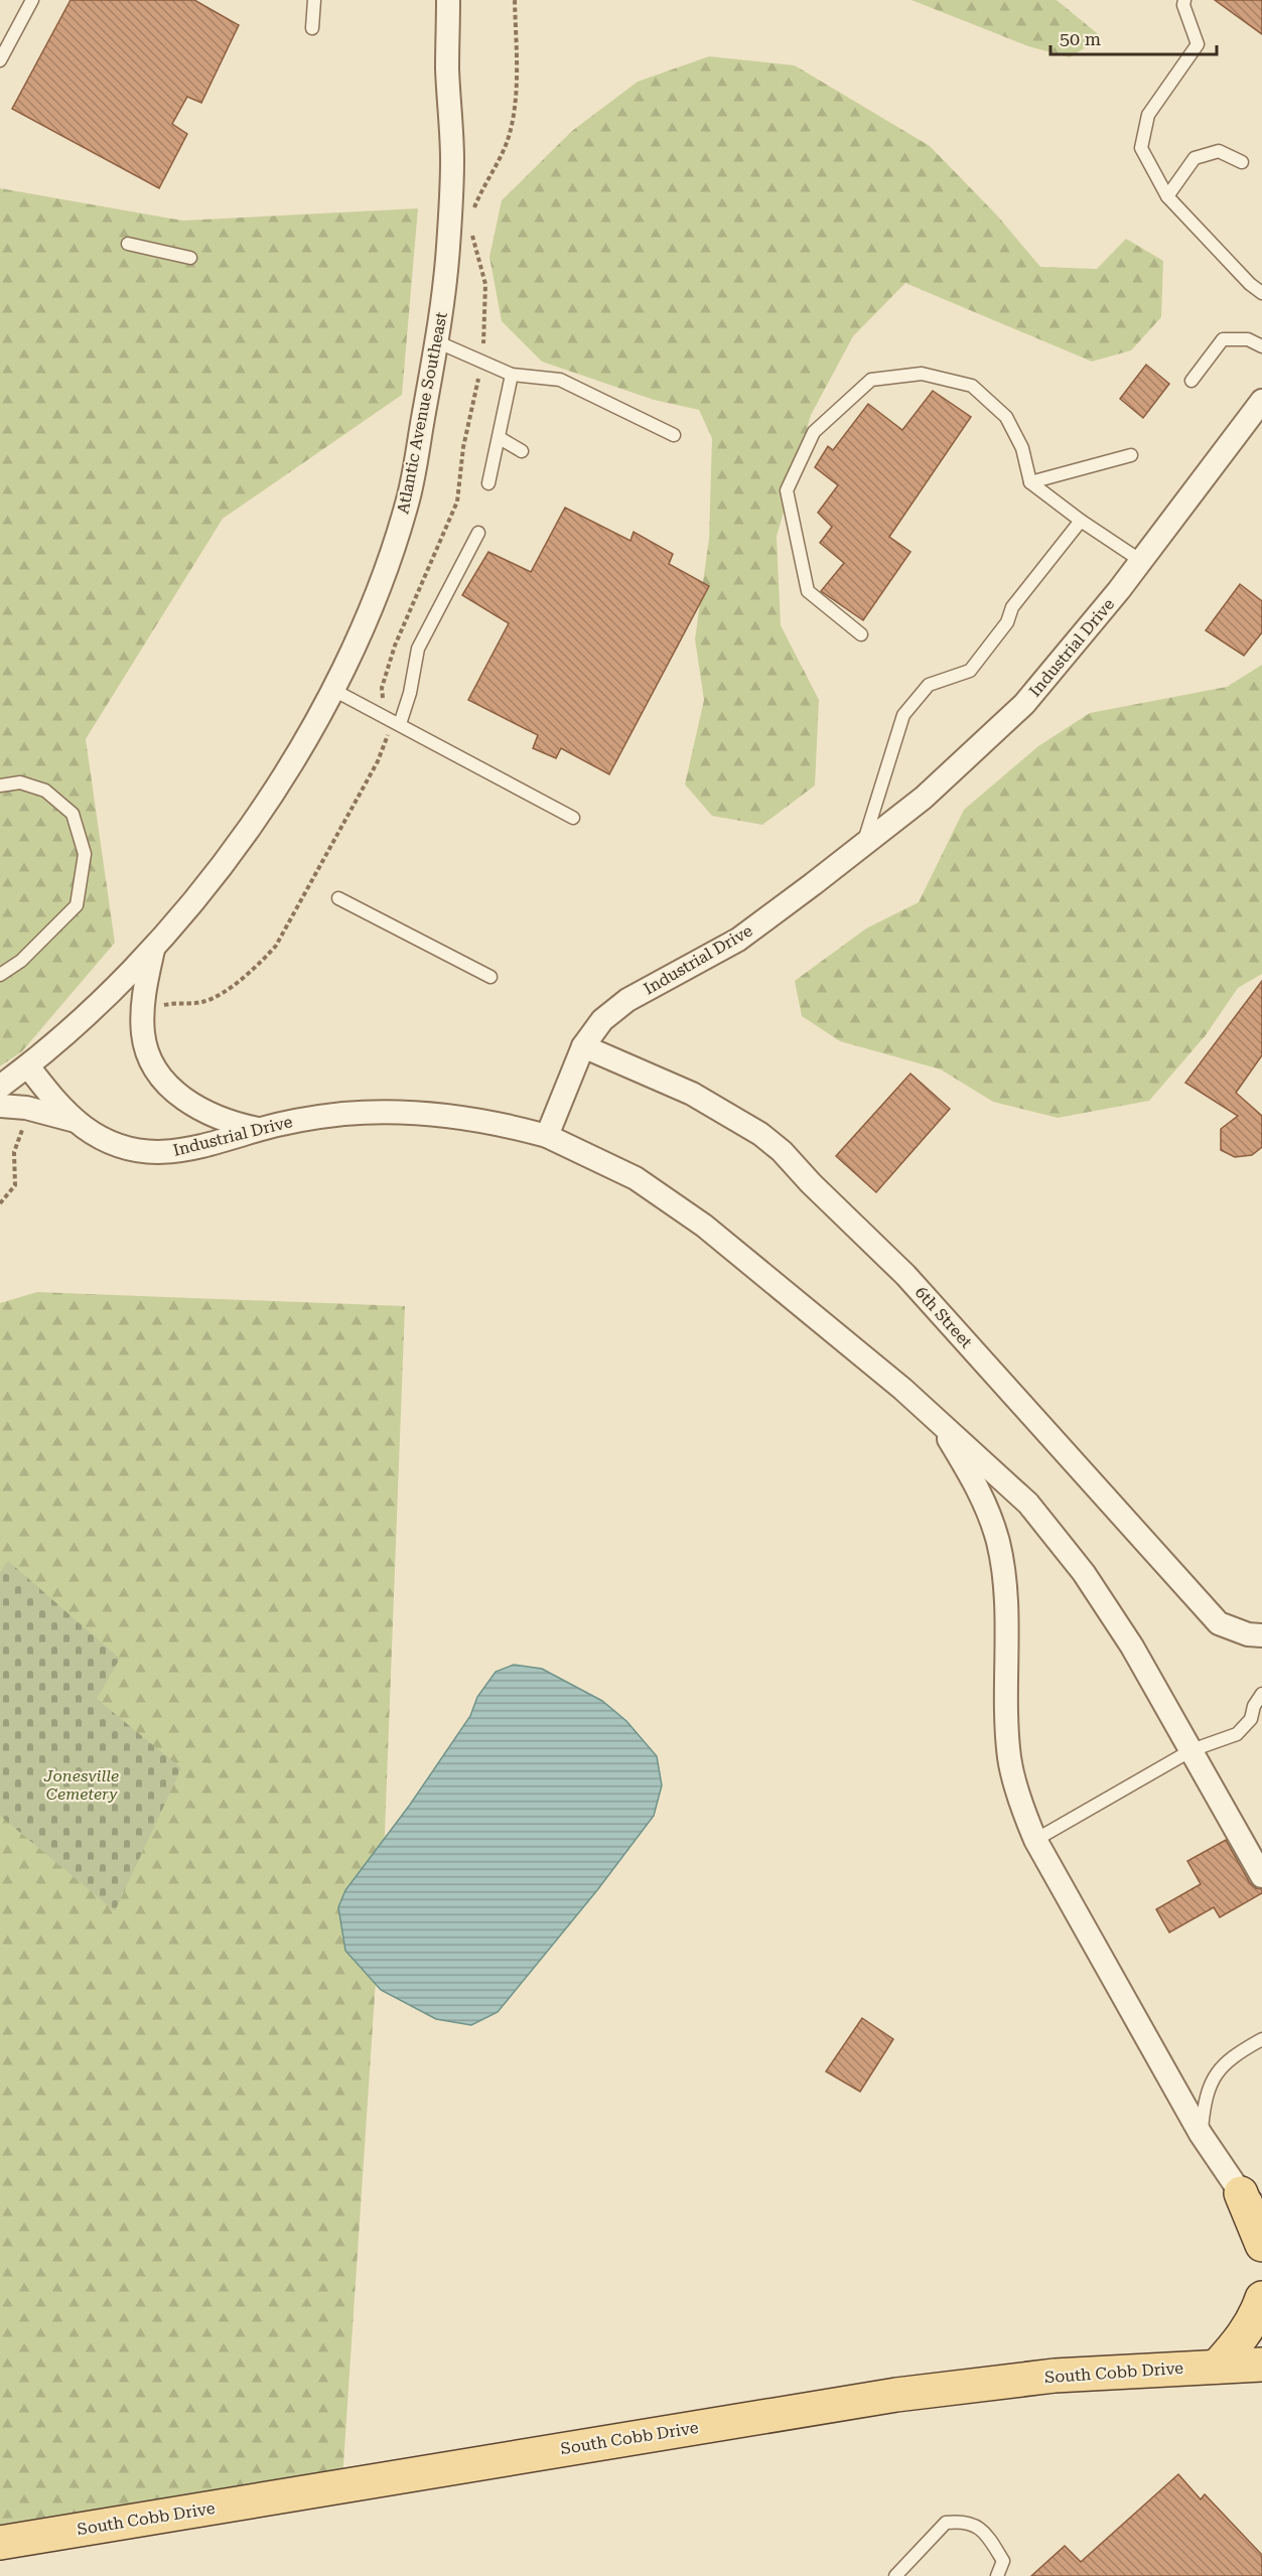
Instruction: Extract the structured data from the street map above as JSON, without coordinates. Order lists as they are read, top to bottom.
{
  "streets": {
    "main road": ["South Cobb Drive"],
    "street": ["Atlantic Avenue Southeast", "Industrial Drive", "6th Street"]
  },
  "crossings": [
    ["Atlantic Avenue Southeast", "Industrial Drive"],
    ["Industrial Drive", "6th Street"]
  ],
  "parks": ["Jonesville Cemetery"],
  "scale_bar": "50 m"
}
